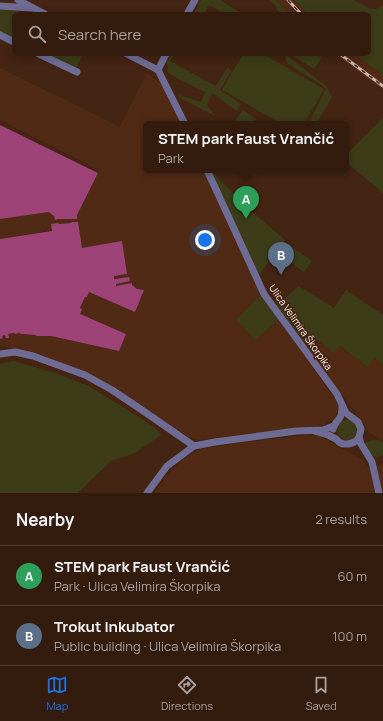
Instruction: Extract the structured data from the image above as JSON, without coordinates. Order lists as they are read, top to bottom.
{
  "streets": {
    "street": ["Ulica Velimira Škorpika"]
  },
  "page": {
    "search": "Search here",
    "popup": ["STEM park Faust Vrančić", "Park"],
    "pins": ["A", "B"],
    "heading": ["Nearby", "2 results"],
    "list": [
      {
        "mark": "A",
        "name": "STEM park Faust Vrančić",
        "note": "Park · Ulica Velimira Škorpika",
        "value": "60 m"
      },
      {
        "mark": "B",
        "name": "Trokut Inkubator",
        "note": "Public building · Ulica Velimira Škorpika",
        "value": "100 m"
      }
    ],
    "nav": ["Map", "Directions", "Saved"]
  }
}
